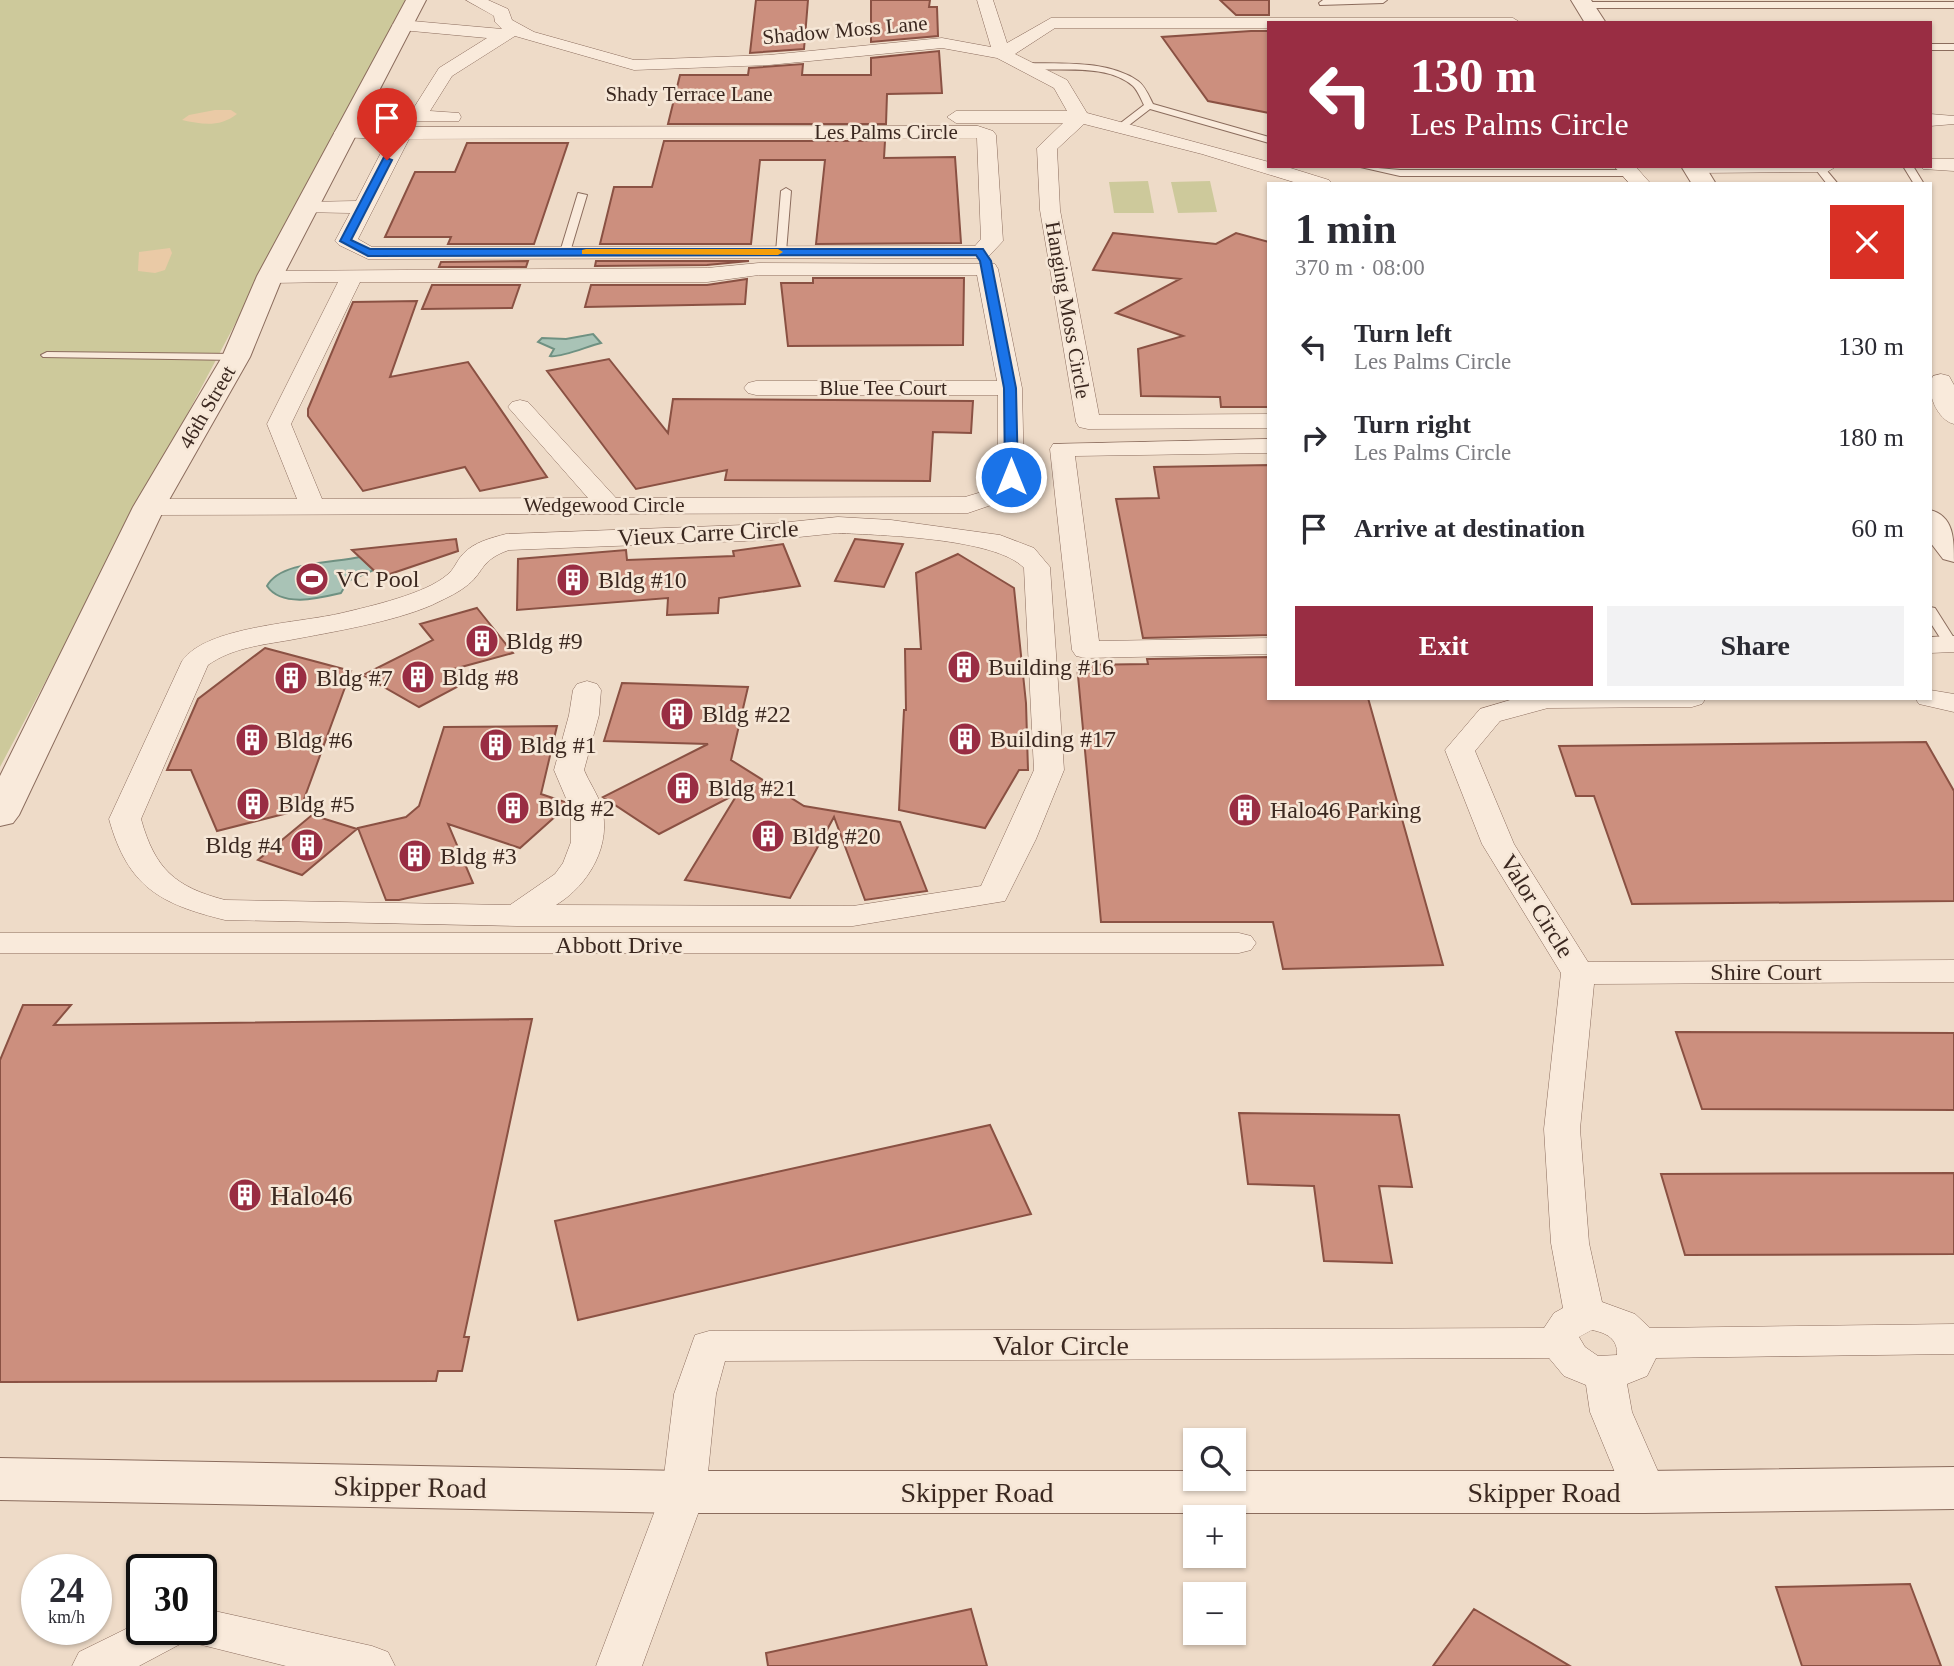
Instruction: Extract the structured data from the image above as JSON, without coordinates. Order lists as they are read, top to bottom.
{
  "streets": {
    "street": [
      "Shadow Moss Lane",
      "Shady Terrace Lane",
      "Les Palms Circle",
      "Hanging Moss Circle",
      "Blue Tee Court",
      "46th Street",
      "Wedgewood Circle",
      "Vieux Carre Circle",
      "Valor Circle",
      "Abbott Drive",
      "Shire Court",
      "Skipper Road"
    ]
  },
  "crossings": [
    ["Shadow Moss Lane", "Shady Terrace Lane"],
    ["Shadow Moss Lane", "Hanging Moss Circle"],
    ["Shadow Moss Lane", "46th Street"],
    ["Shady Terrace Lane", "Hanging Moss Circle"],
    ["Les Palms Circle", "46th Street"],
    ["Les Palms Circle", "Wedgewood Circle"],
    ["Blue Tee Court", "Wedgewood Circle"],
    ["46th Street", "Wedgewood Circle"],
    ["Vieux Carre Circle", "Abbott Drive"],
    ["Valor Circle", "Shire Court"],
    ["Valor Circle", "Skipper Road"]
  ],
  "places": {
    "sports": ["VC Pool"],
    "building": [
      "Bldg #10",
      "Bldg #9",
      "Building #16",
      "Bldg #8",
      "Bldg #7",
      "Bldg #22",
      "Building #17",
      "Bldg #6",
      "Bldg #1",
      "Bldg #21",
      "Bldg #5",
      "Bldg #2",
      "Halo46 Parking",
      "Bldg #20",
      "Bldg #4",
      "Bldg #3",
      "Halo46"
    ]
  },
  "page": {
    "turn": ["130 m", "Les Palms Circle"],
    "heading": ["1 min", "370 m · 08:00"],
    "list": [
      {
        "name": "Turn left",
        "note": "Les Palms Circle",
        "value": "130 m"
      },
      {
        "name": "Turn right",
        "note": "Les Palms Circle",
        "value": "180 m"
      },
      {
        "name": "Arrive at destination",
        "value": "60 m"
      }
    ],
    "buttons": ["Exit", "Share"],
    "map_buttons": ["+", "−"],
    "speed": "24 km/h",
    "limit": "30"
  }
}
